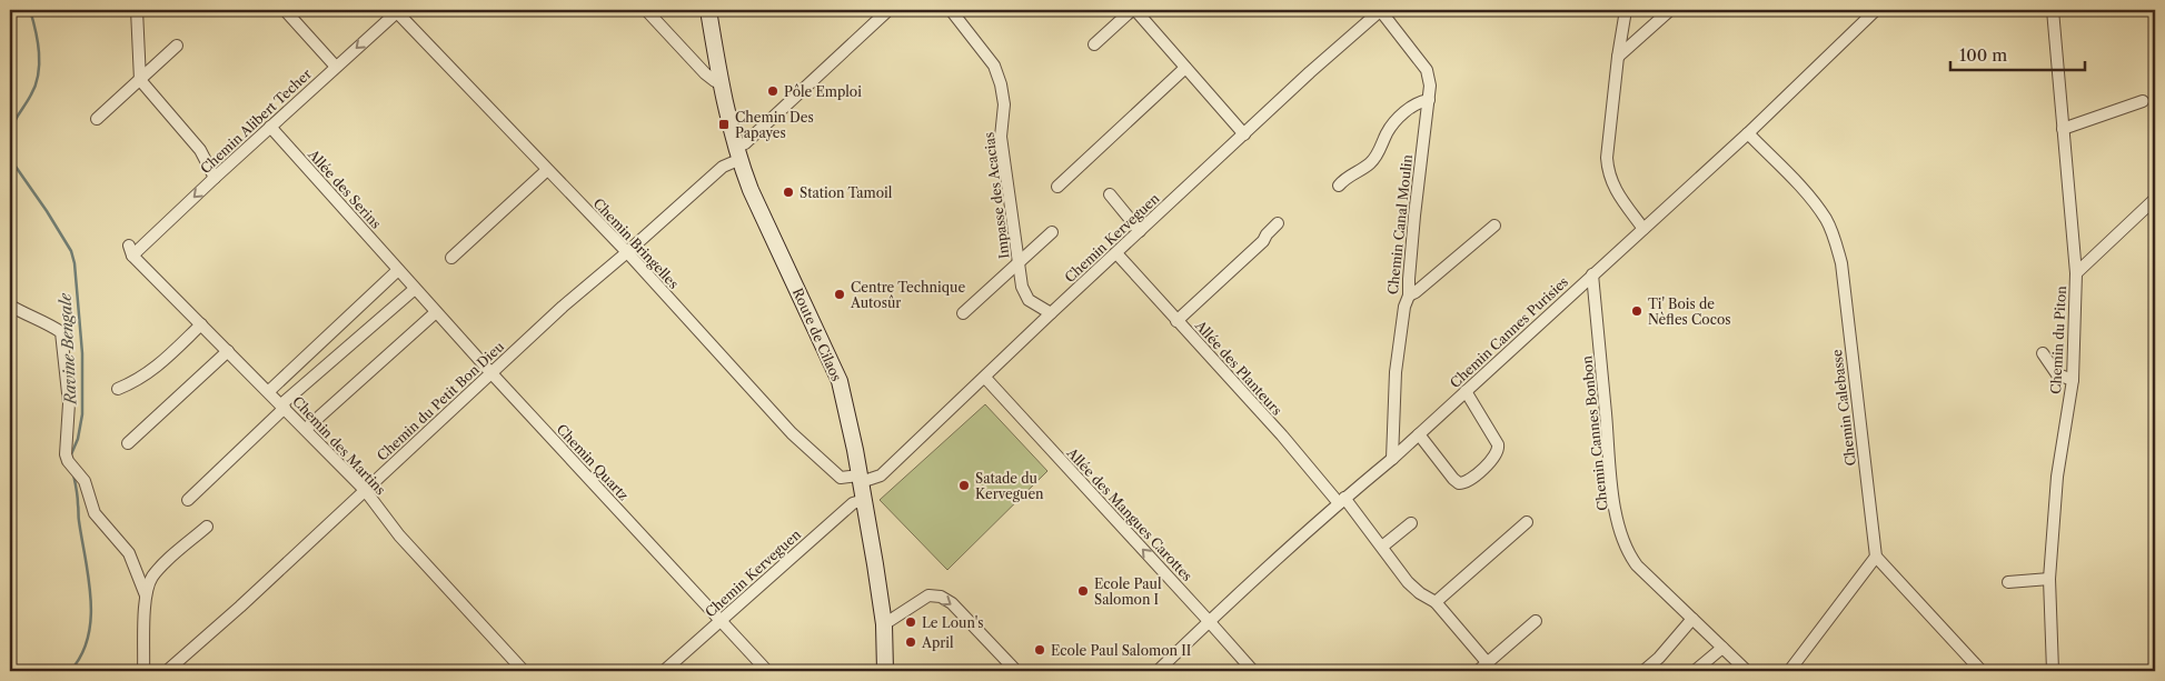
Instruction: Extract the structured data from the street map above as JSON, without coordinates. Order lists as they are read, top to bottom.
{
  "streets": {
    "main road": ["Route de Cilaos"],
    "street": [
      "Chemin Alibert Techer",
      "Allée des Serins",
      "Impasse des Acacias",
      "Chemin Canal Moulin",
      "Chemin Kerveguen",
      "Chemin Bringelles",
      "Chemin Cannes Purisies",
      "Chemin du Piton",
      "Allée des Planteurs",
      "Chemin du Petit Bon Dieu",
      "Chemin Calebasse",
      "Chemin Cannes Bonbon",
      "Chemin des Martins",
      "Chemin Quartz",
      "Allée des Mangues Carottes"
    ]
  },
  "crossings": [
    ["Chemin Alibert Techer", "Allée des Serins"],
    ["Chemin Alibert Techer", "Chemin Bringelles"],
    ["Chemin Alibert Techer", "Chemin des Martins"],
    ["Allée des Serins", "Chemin Quartz"],
    ["Impasse des Acacias", "Chemin Kerveguen"],
    ["Chemin Canal Moulin", "Chemin Kerveguen"],
    ["Chemin Canal Moulin", "Chemin Cannes Purisies"],
    ["Chemin Kerveguen", "Chemin Bringelles"],
    ["Chemin Kerveguen", "Route de Cilaos"],
    ["Chemin Kerveguen", "Allée des Planteurs"],
    ["Chemin Kerveguen", "Chemin Quartz"],
    ["Chemin Kerveguen", "Allée des Mangues Carottes"],
    ["Chemin Bringelles", "Route de Cilaos"],
    ["Chemin Bringelles", "Chemin du Petit Bon Dieu"],
    ["Chemin Cannes Purisies", "Allée des Planteurs"],
    ["Chemin Cannes Purisies", "Chemin Calebasse"],
    ["Chemin Cannes Purisies", "Chemin Cannes Bonbon"],
    ["Chemin Cannes Purisies", "Allée des Mangues Carottes"],
    ["Route de Cilaos", "Chemin du Petit Bon Dieu"],
    ["Chemin du Petit Bon Dieu", "Chemin des Martins"],
    ["Chemin du Petit Bon Dieu", "Chemin Quartz"]
  ],
  "one_way": ["Chemin Alibert Techer", "Allée des Mangues Carottes"],
  "water": ["Ravine Bengale"],
  "places": {
    "other": [
      "Pôle Emploi",
      "Station Tamoil",
      "Centre Technique Autosûr",
      "Ti' Bois de Nèfles Cocos",
      "Satade du Kerveguen",
      "Ecole Paul Salomon I",
      "Le Loun's",
      "April",
      "Ecole Paul Salomon II"
    ],
    "transit": ["Chemin Des Papayes"]
  },
  "scale_bar": "100 m"
}
